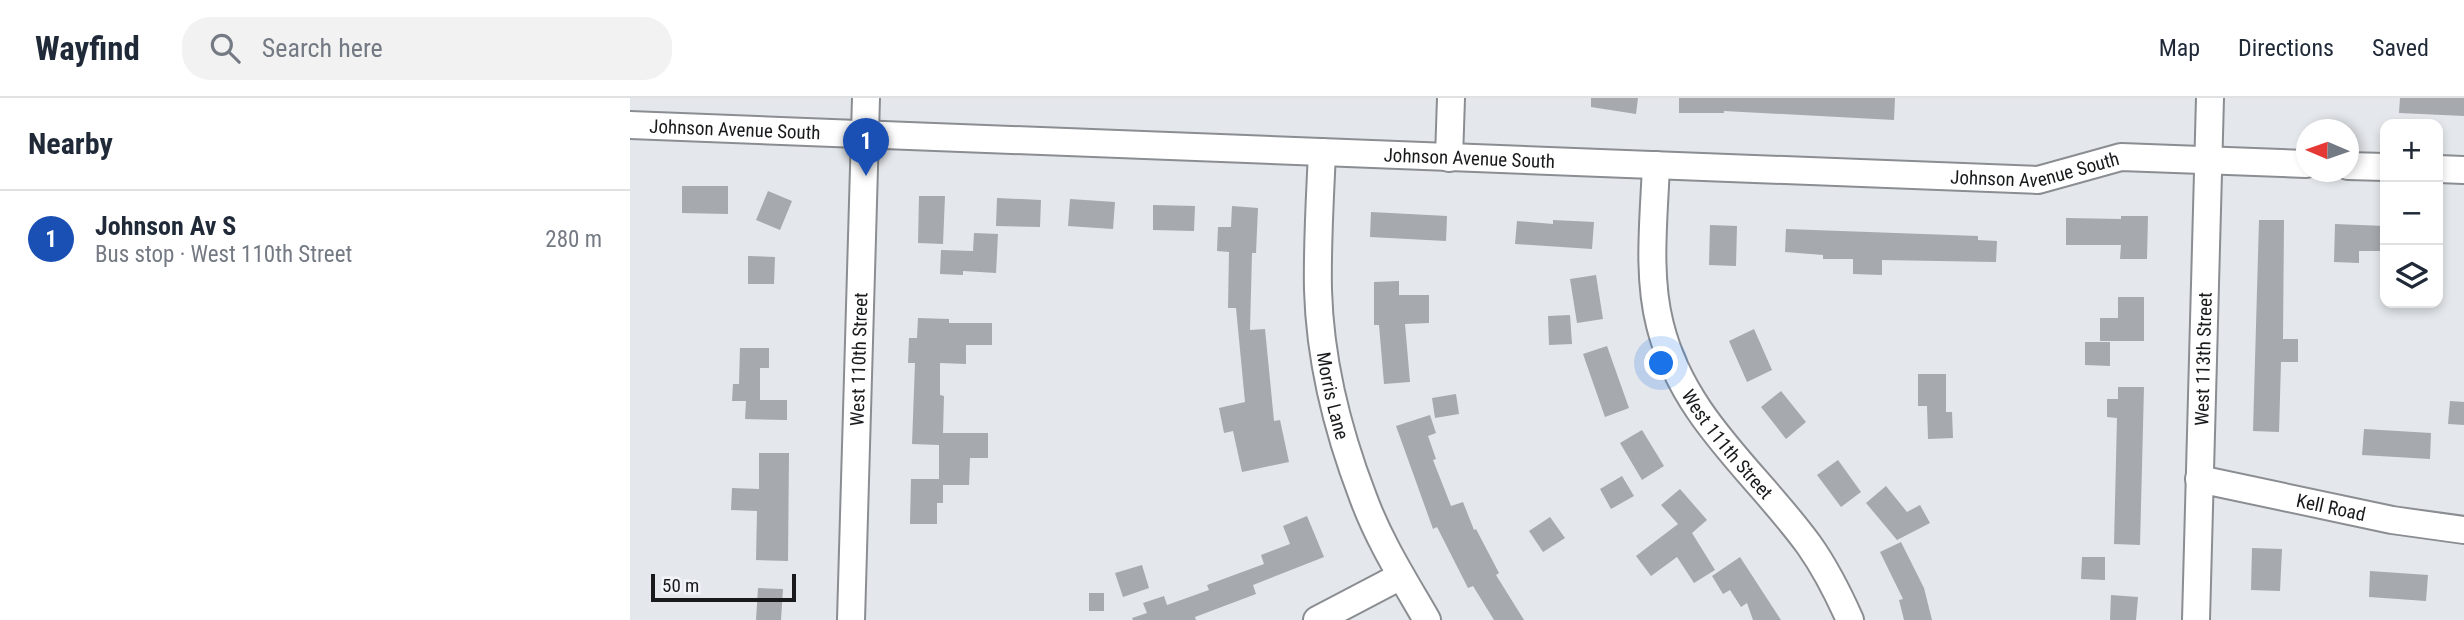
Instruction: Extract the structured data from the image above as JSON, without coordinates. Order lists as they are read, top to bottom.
{
  "streets": {
    "street": [
      "Johnson Avenue South",
      "West 110th Street",
      "West 113th Street",
      "Morris Lane",
      "West 111th Street",
      "Kell Road"
    ]
  },
  "crossings": [
    ["Johnson Avenue South", "West 110th Street"],
    ["Johnson Avenue South", "West 113th Street"],
    ["Johnson Avenue South", "Morris Lane"],
    ["Johnson Avenue South", "West 111th Street"],
    ["West 113th Street", "Kell Road"]
  ],
  "scale_bar": "50 m",
  "north": "left",
  "page": {
    "header": "Wayfind",
    "search": "Search here",
    "nav": ["Map", "Directions", "Saved"],
    "heading": "Nearby",
    "pins": "1",
    "map_buttons": ["+", "−"],
    "list": [
      {
        "mark": "1",
        "name": "Johnson Av S",
        "note": "Bus stop · West 110th Street",
        "value": "280 m"
      }
    ],
    "scale": "50 m"
  }
}
